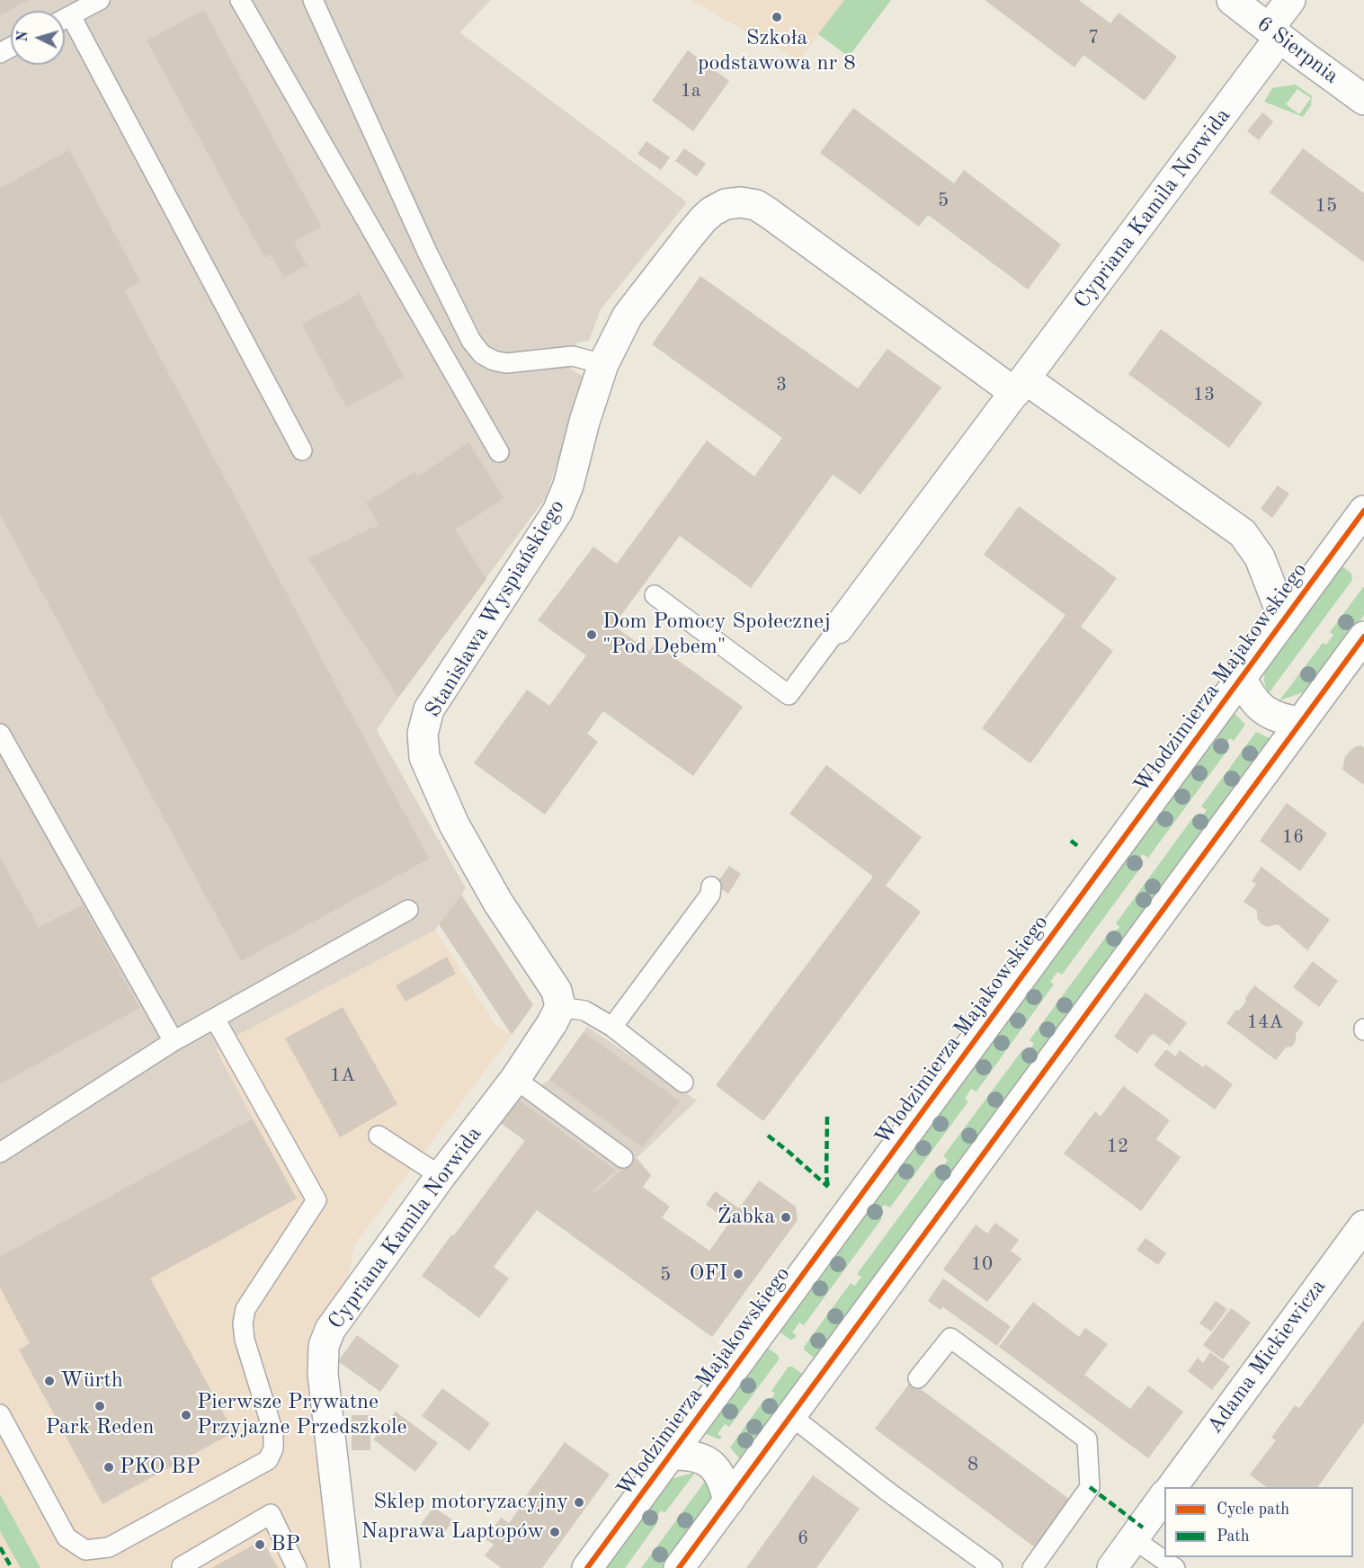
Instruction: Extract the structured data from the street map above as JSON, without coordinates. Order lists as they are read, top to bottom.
{
  "streets": {
    "street": [
      "6 Sierpnia",
      "Cypriana Kamila Norwida",
      "Stanisława Wyspiańskiego",
      "Włodzimierza Majakowskiego",
      "Adama Mickiewicza"
    ]
  },
  "crossings": [
    ["6 Sierpnia", "Cypriana Kamila Norwida"],
    ["Cypriana Kamila Norwida", "Stanisława Wyspiańskiego"]
  ],
  "places": [
    "Szkoła podstawowa nr 8",
    "Dom Pomocy Społecznej \"Pod Dębem\"",
    "Żabka",
    "OFI",
    "Würth",
    "Park Reden",
    "Pierwsze Prywatne Przyjazne Przedszkole",
    "PKO BP",
    "Sklep motoryzacyjny",
    "Naprawa Laptopów",
    "BP"
  ],
  "house_numbers": [
    "7",
    "1a",
    "5",
    "15",
    "3",
    "13",
    "16",
    "14A",
    "1A",
    "12",
    "10",
    "5",
    "8",
    "6"
  ],
  "legend": ["Cycle path", "Path"],
  "north": "left"
}
